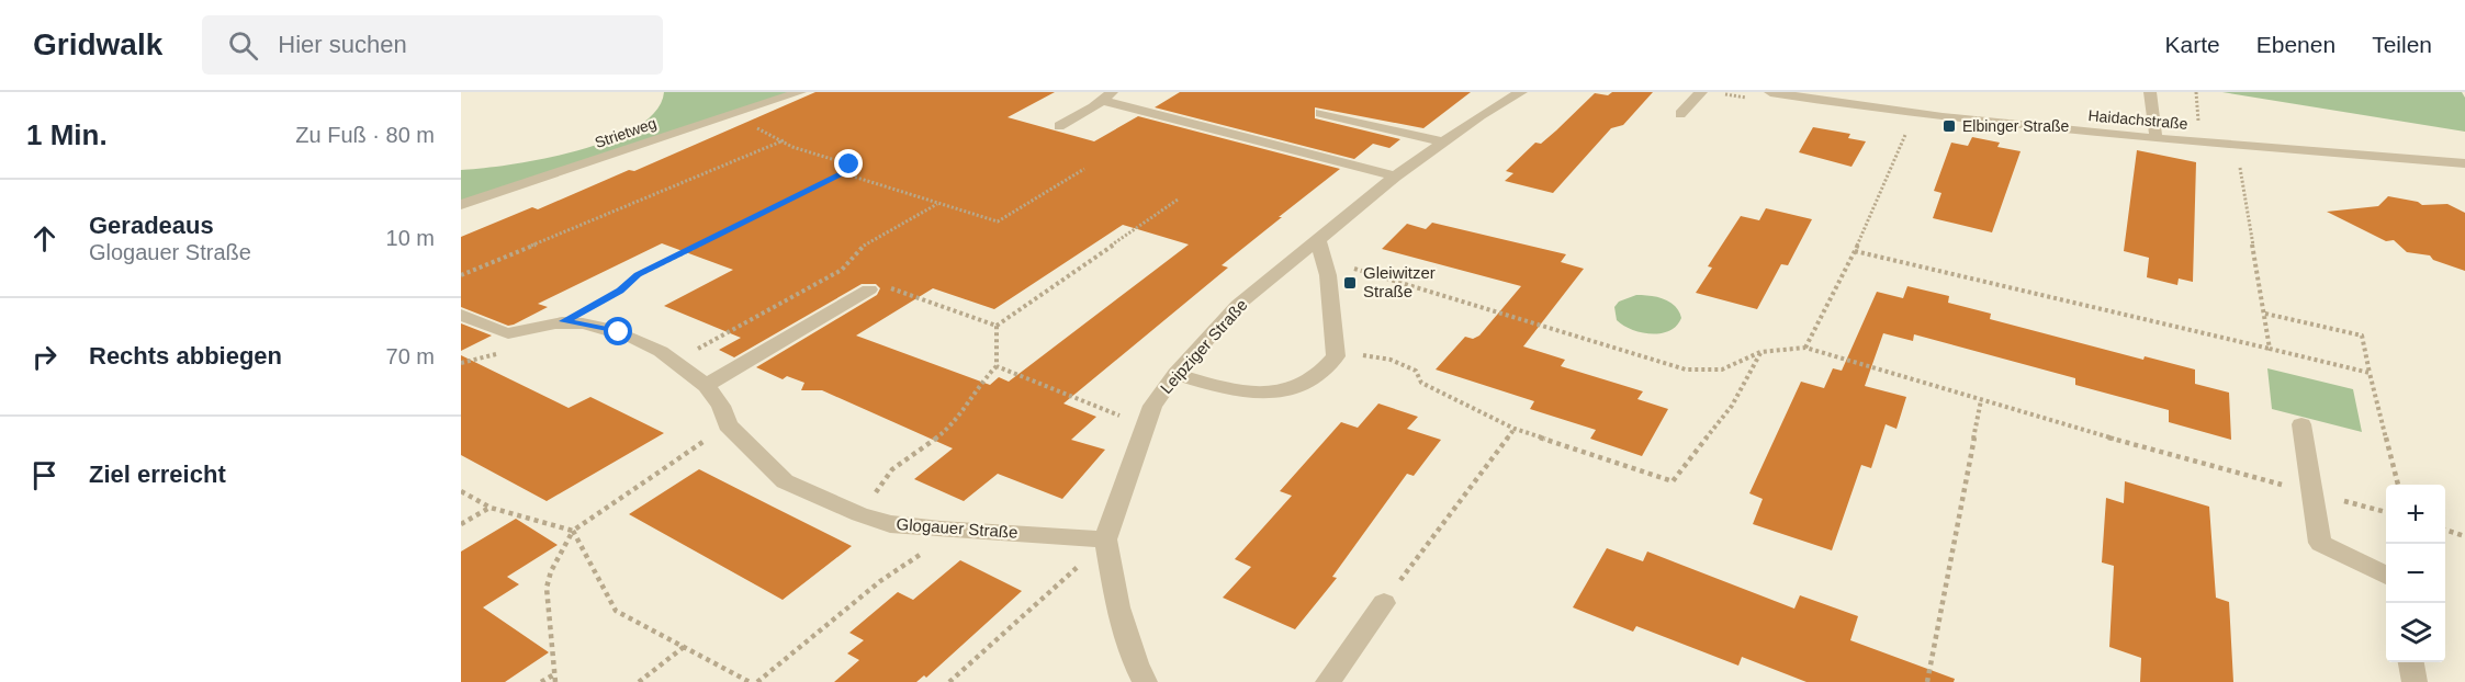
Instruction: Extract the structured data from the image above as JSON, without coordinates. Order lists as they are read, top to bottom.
{
  "streets": {
    "street": [
      "Haidachstraße",
      "Strietweg",
      "Leipziger Straße",
      "Glogauer Straße"
    ]
  },
  "crossings": [
    ["Leipziger Straße", "Glogauer Straße"]
  ],
  "places": {
    "transit": ["Elbinger Straße", "Gleiwitzer Straße"]
  },
  "page": {
    "header": "Gridwalk",
    "search": "Hier suchen",
    "nav": ["Karte", "Ebenen", "Teilen"],
    "heading": ["1 Min.", "Zu Fuß · 80 m"],
    "list": [
      ["Geradeaus", "Glogauer Straße", "10 m"],
      ["Rechts abbiegen", "70 m"],
      "Ziel erreicht"
    ],
    "map_buttons": ["+", "−"]
  }
}
